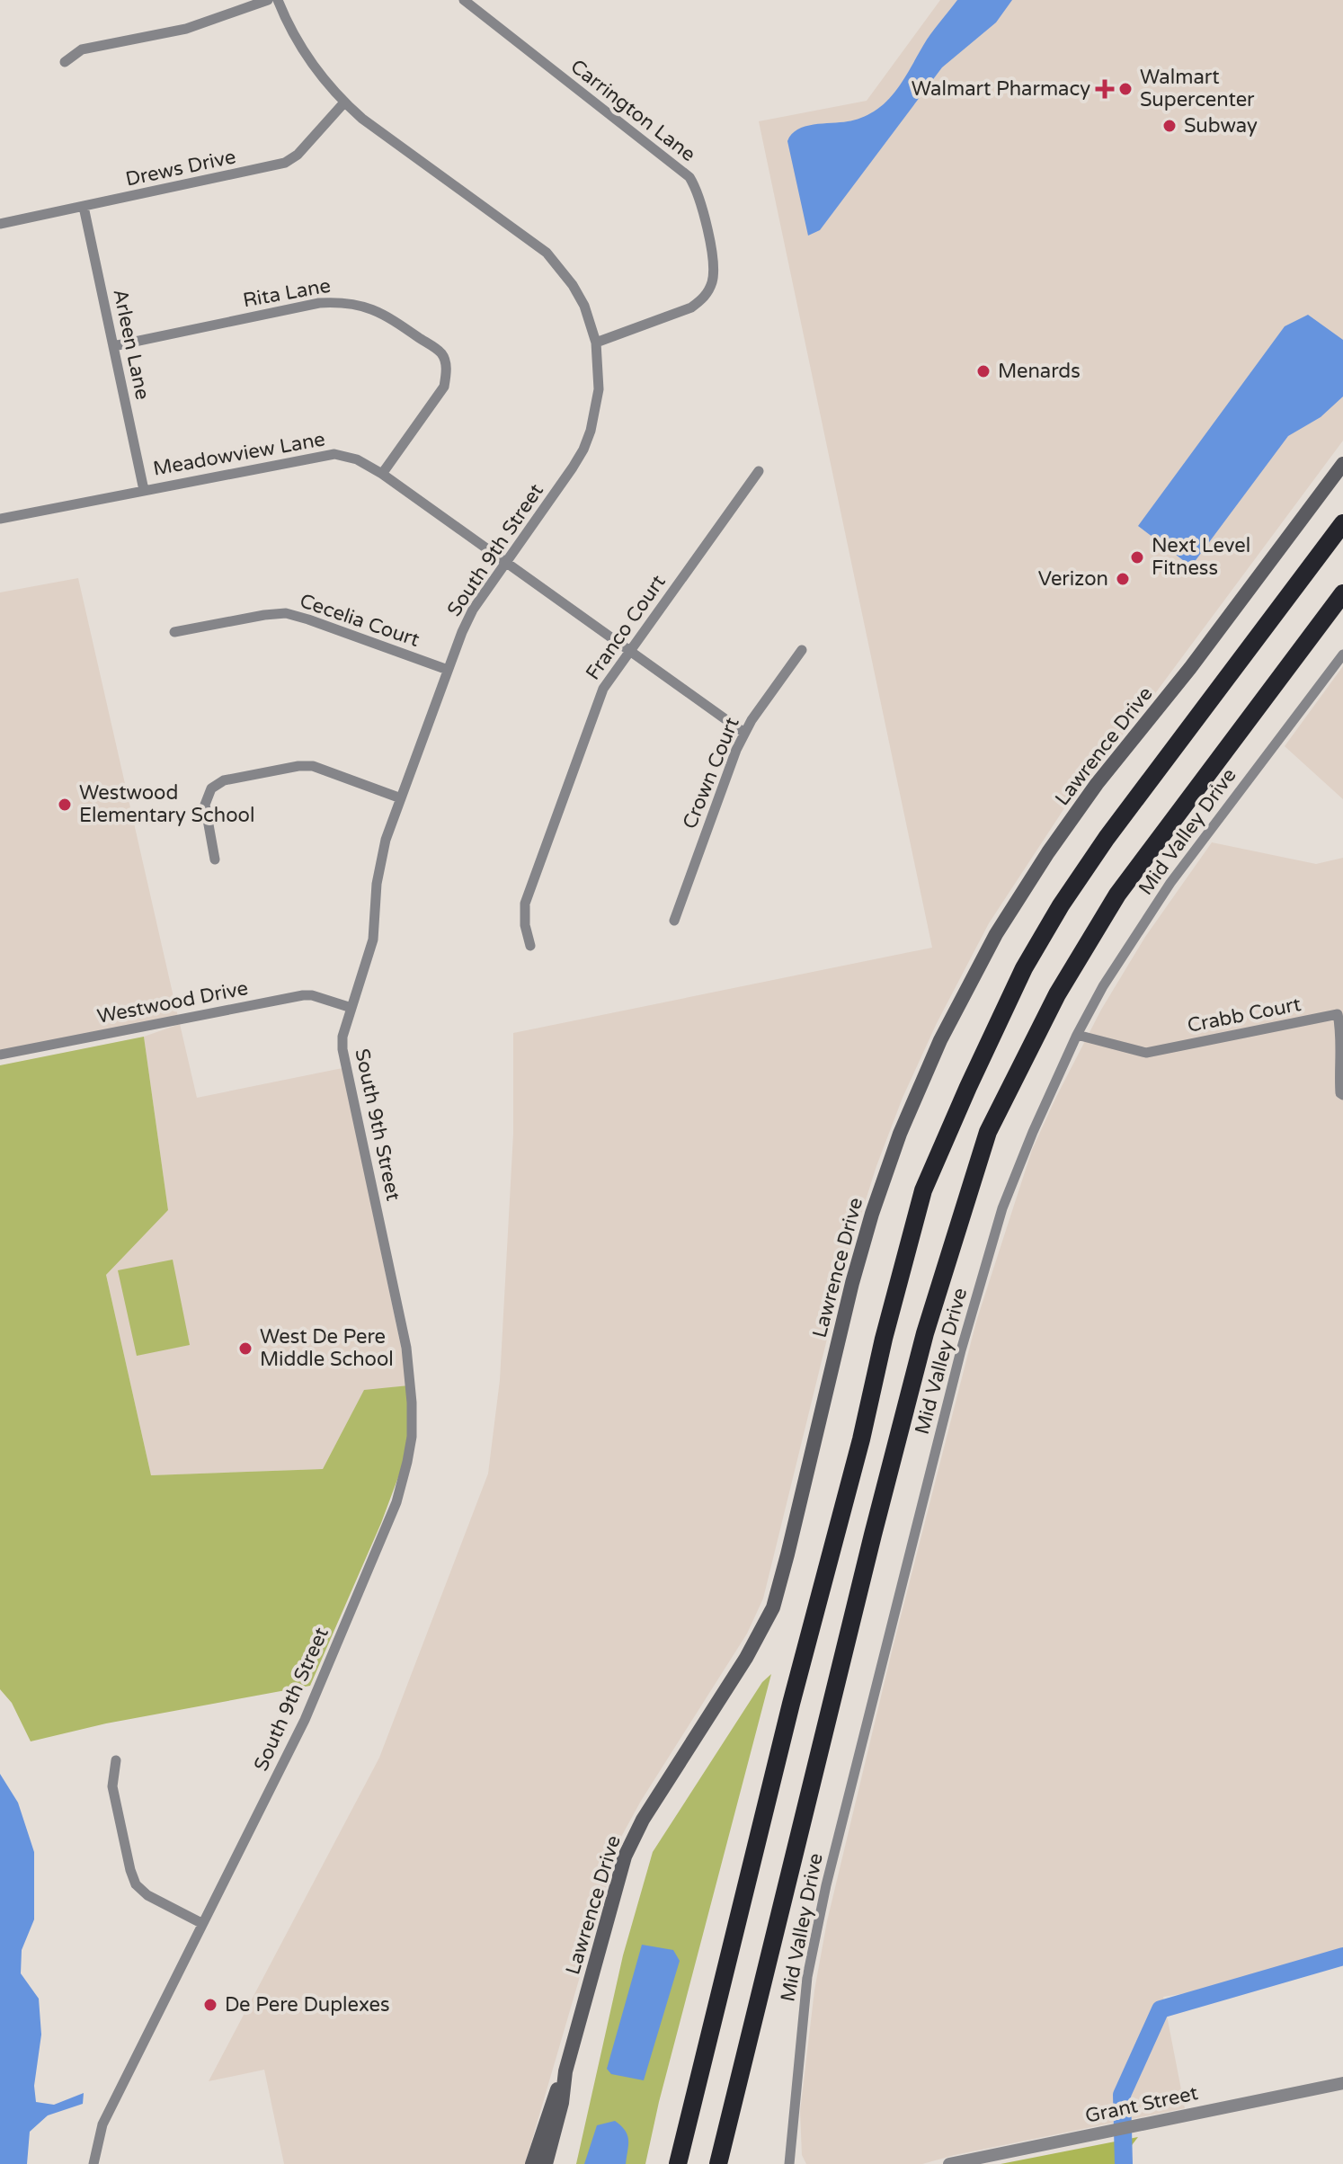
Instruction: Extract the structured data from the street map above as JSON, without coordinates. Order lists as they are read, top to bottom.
{
  "streets": {
    "main road": ["Lawrence Drive"],
    "street": [
      "Carrington Lane",
      "Drews Drive",
      "Rita Lane",
      "Arleen Lane",
      "Meadowview Lane",
      "South 9th Street",
      "Cecelia Court",
      "Franco Court",
      "Crown Court",
      "Mid Valley Drive",
      "Westwood Drive",
      "Crabb Court",
      "Grant Street"
    ]
  },
  "crossings": [
    ["Carrington Lane", "South 9th Street"],
    ["Drews Drive", "Arleen Lane"],
    ["Drews Drive", "South 9th Street"],
    ["Rita Lane", "Arleen Lane"],
    ["Rita Lane", "Meadowview Lane"],
    ["Arleen Lane", "Meadowview Lane"],
    ["Meadowview Lane", "South 9th Street"],
    ["Meadowview Lane", "Franco Court"],
    ["Meadowview Lane", "Crown Court"],
    ["South 9th Street", "Cecelia Court"],
    ["South 9th Street", "Westwood Drive"],
    ["Mid Valley Drive", "Crabb Court"]
  ],
  "places": {
    "health": ["Walmart Pharmacy"],
    "other": [
      "Walmart Supercenter",
      "Subway",
      "Menards",
      "Next Level Fitness",
      "Verizon",
      "Westwood Elementary School",
      "West De Pere Middle School",
      "De Pere Duplexes"
    ]
  }
}
